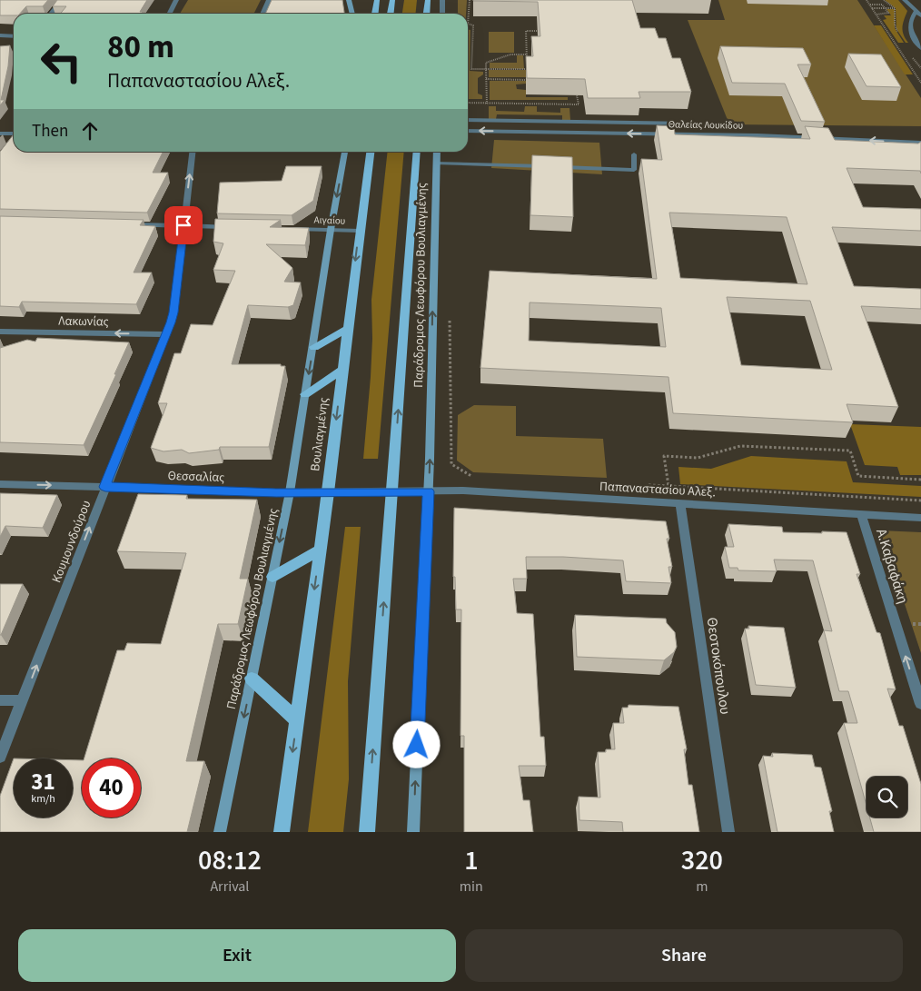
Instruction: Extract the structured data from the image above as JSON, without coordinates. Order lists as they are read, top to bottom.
{
  "streets": {
    "main road": ["Βουλιαγμένης"],
    "street": [
      "Θαλείας Λουκίδου",
      "Αιγαίου",
      "Παράδρομος Λεωφόρου Βουλιαγμένης",
      "Λακωνίας",
      "Θεσσαλίας",
      "Παπαναστασίου Αλεξ.",
      "Κουμουνδούρου",
      "Α.Καβαφάκη",
      "Θεοτοκόπουλου"
    ]
  },
  "crossings": [
    ["Αιγαίου", "Παράδρομος Λεωφόρου Βουλιαγμένης"],
    ["Αιγαίου", "Βουλιαγμένης"],
    ["Παράδρομος Λεωφόρου Βουλιαγμένης", "Θεσσαλίας"],
    ["Παράδρομος Λεωφόρου Βουλιαγμένης", "Παπαναστασίου Αλεξ."],
    ["Λακωνίας", "Κουμουνδούρου"],
    ["Βουλιαγμένης", "Θεσσαλίας"],
    ["Θεσσαλίας", "Παπαναστασίου Αλεξ."],
    ["Θεσσαλίας", "Κουμουνδούρου"],
    ["Παπαναστασίου Αλεξ.", "Α.Καβαφάκη"],
    ["Παπαναστασίου Αλεξ.", "Θεοτοκόπουλου"]
  ],
  "one_way": [
    "Θαλείας Λουκίδου",
    "Λακωνίας",
    "Κουμουνδούρου",
    "Α.Καβαφάκη"
  ],
  "page": {
    "turn": ["80 m", "Παπαναστασίου Αλεξ."],
    "then": "Then",
    "speed": "31 km/h",
    "limit": "40",
    "eta": [
      "08:12",
      "Arrival",
      "1",
      "min",
      "320",
      "m"
    ],
    "buttons": ["Exit", "Share"]
  }
}
